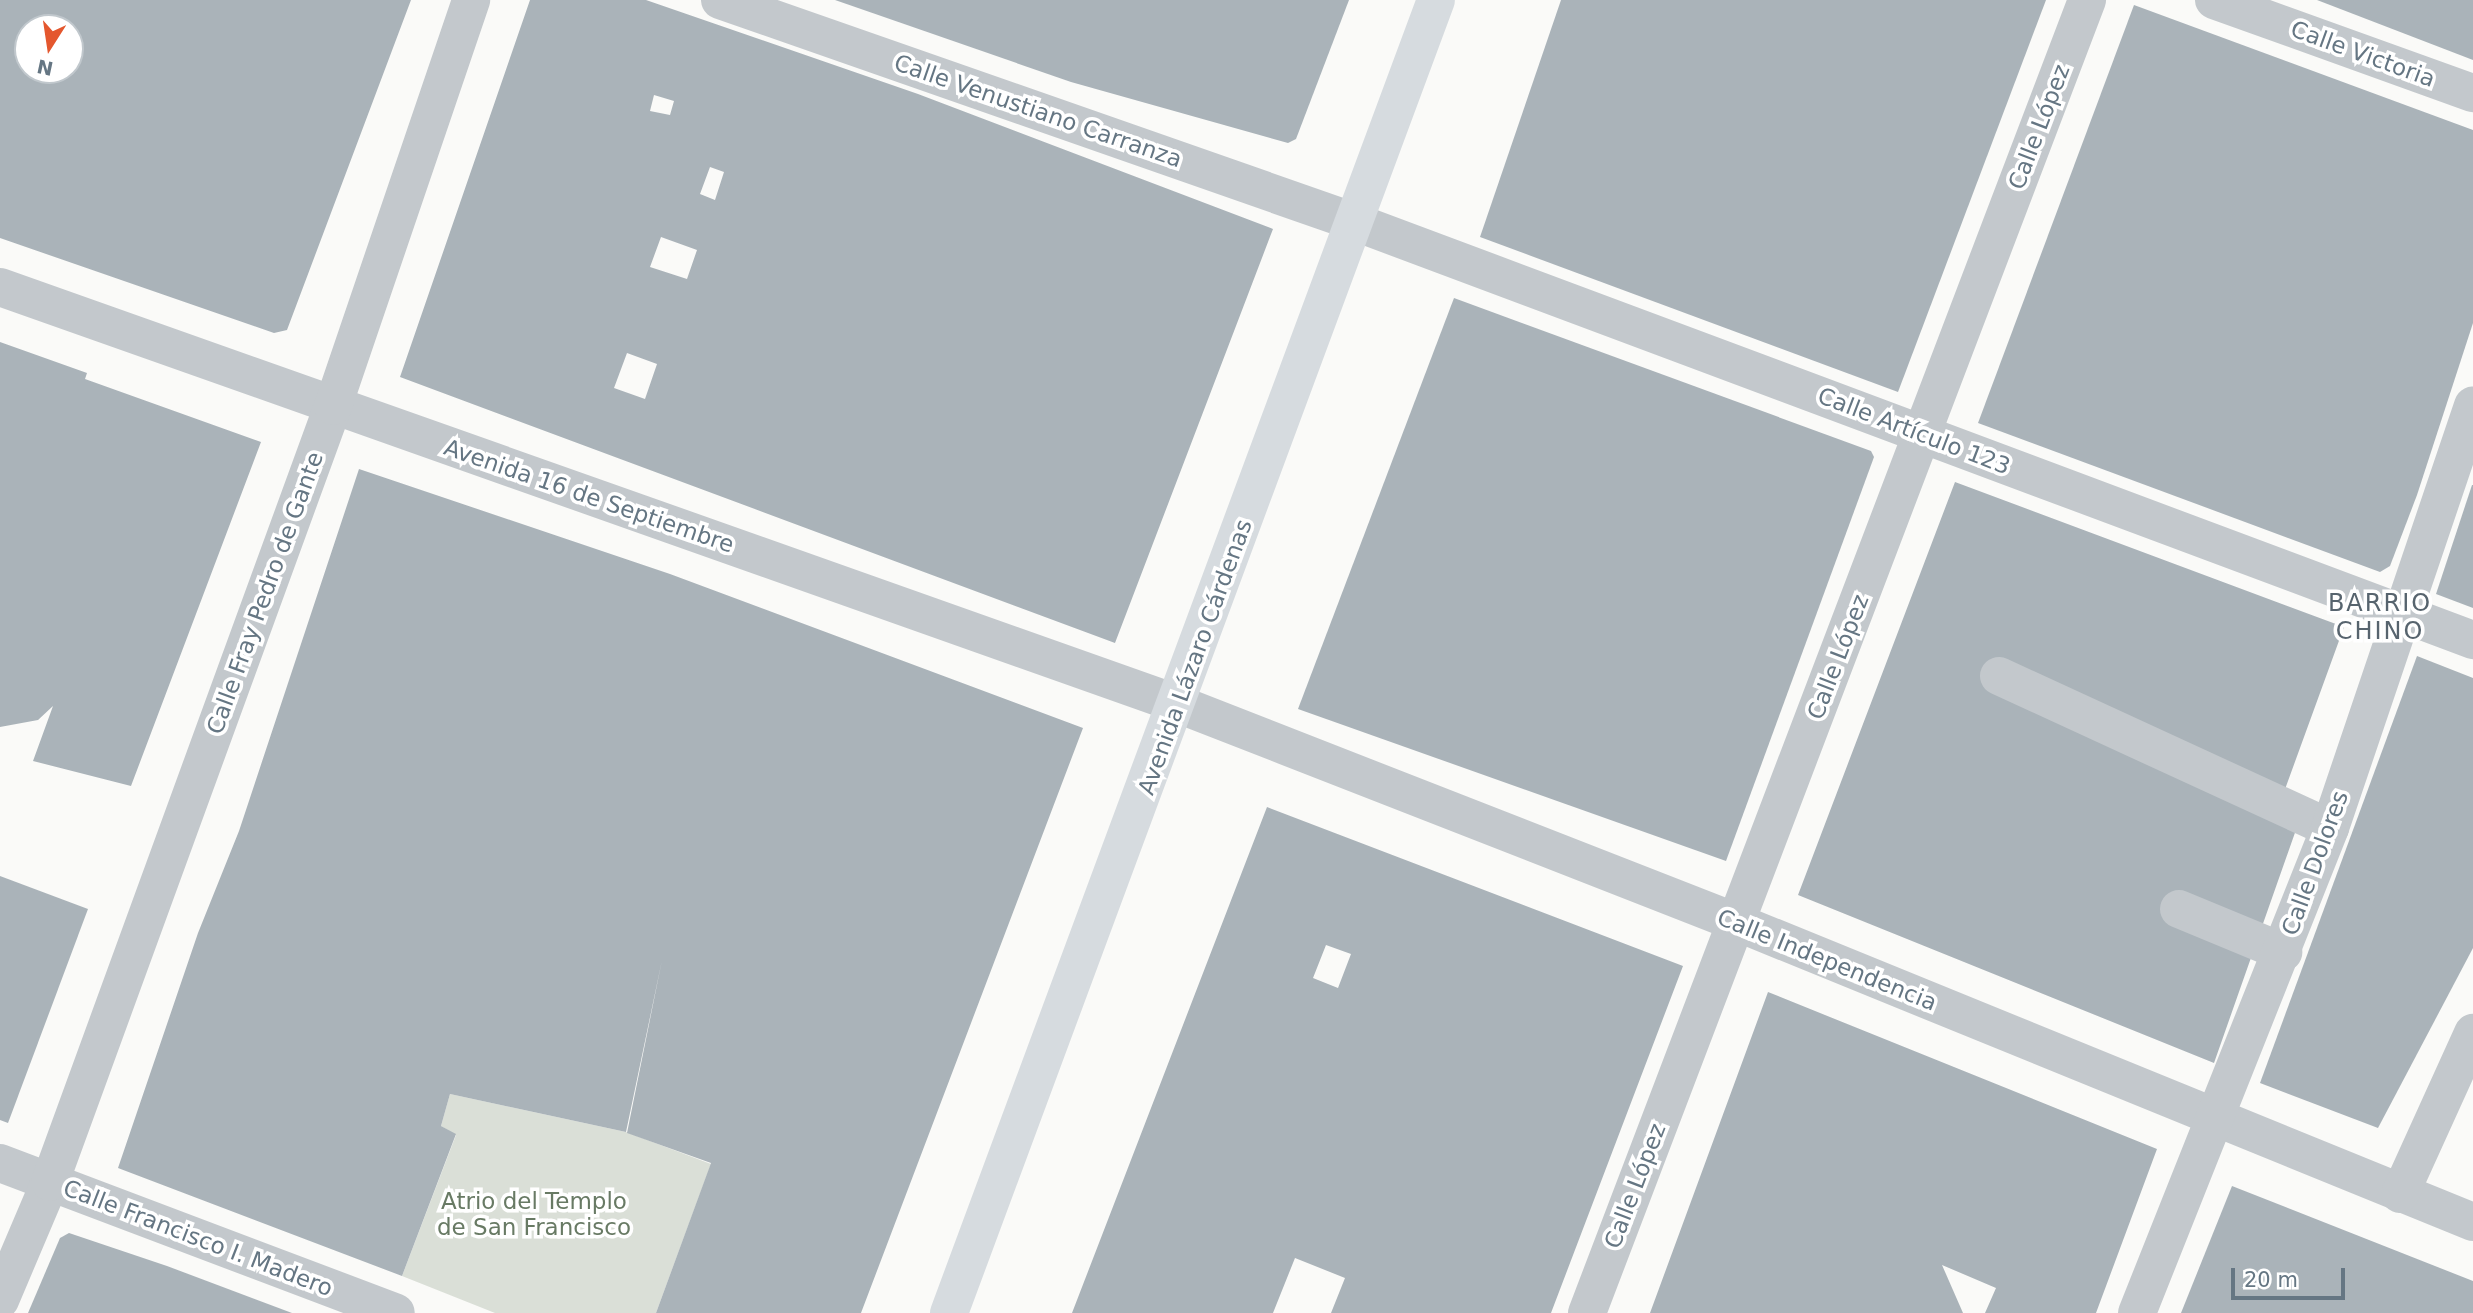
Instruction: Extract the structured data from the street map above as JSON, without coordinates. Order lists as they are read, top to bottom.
{
  "streets": {
    "main road": ["Avenida Lázaro Cárdenas"],
    "street": [
      "Calle Victoria",
      "Calle Venustiano Carranza",
      "Calle López",
      "Calle Artículo 123",
      "Avenida 16 de Septiembre",
      "Calle Fray Pedro de Gante",
      "Calle Dolores",
      "Calle Independencia",
      "Calle Francisco I. Madero"
    ]
  },
  "crossings": [
    ["Calle Venustiano Carranza", "Calle Artículo 123"],
    ["Calle Venustiano Carranza", "Avenida Lázaro Cárdenas"],
    ["Calle López", "Calle Artículo 123"],
    ["Calle López", "Calle Independencia"],
    ["Calle Artículo 123", "Avenida Lázaro Cárdenas"],
    ["Calle Artículo 123", "Calle Dolores"],
    ["Avenida 16 de Septiembre", "Calle Fray Pedro de Gante"],
    ["Avenida 16 de Septiembre", "Avenida Lázaro Cárdenas"],
    ["Avenida 16 de Septiembre", "Calle Independencia"],
    ["Calle Fray Pedro de Gante", "Calle Francisco I. Madero"],
    ["Avenida Lázaro Cárdenas", "Calle Independencia"],
    ["Calle Dolores", "Calle Independencia"]
  ],
  "districts": ["BARRIO CHINO"],
  "parks": ["Atrio del Templo de San Francisco"],
  "scale_bar": "20 m",
  "north": "bottom"
}
